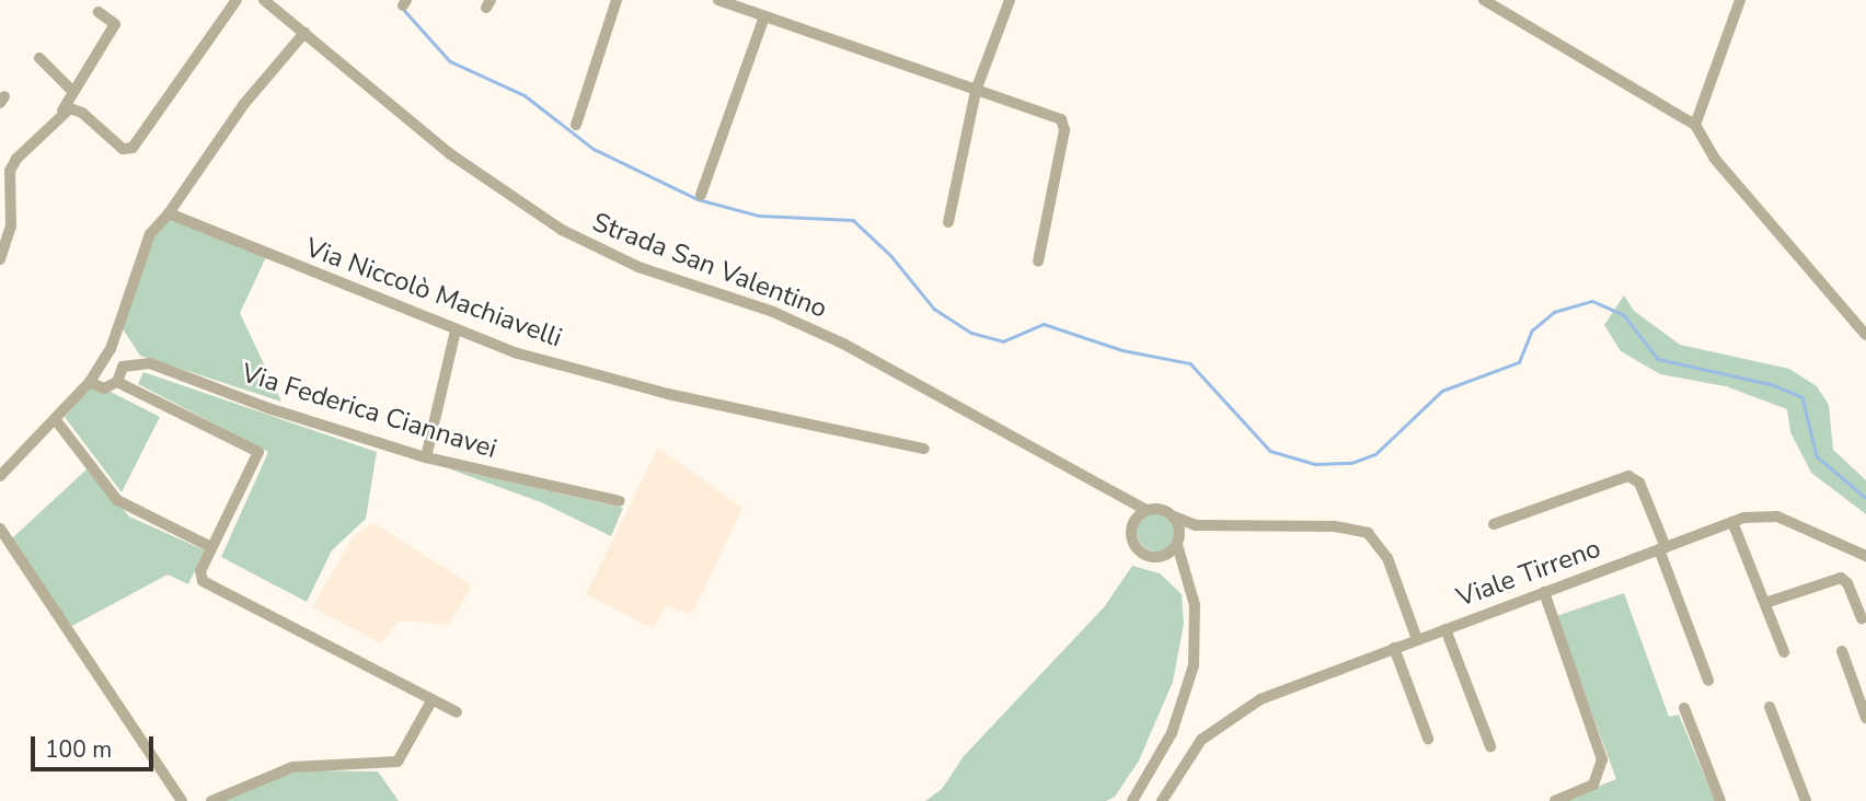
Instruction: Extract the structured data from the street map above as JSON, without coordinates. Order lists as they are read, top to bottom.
{
  "streets": {
    "street": [
      "Strada San Valentino",
      "Via Niccolò Machiavelli",
      "Via Federica Ciannavei",
      "Viale Tirreno"
    ]
  },
  "scale_bar": "100 m"
}
